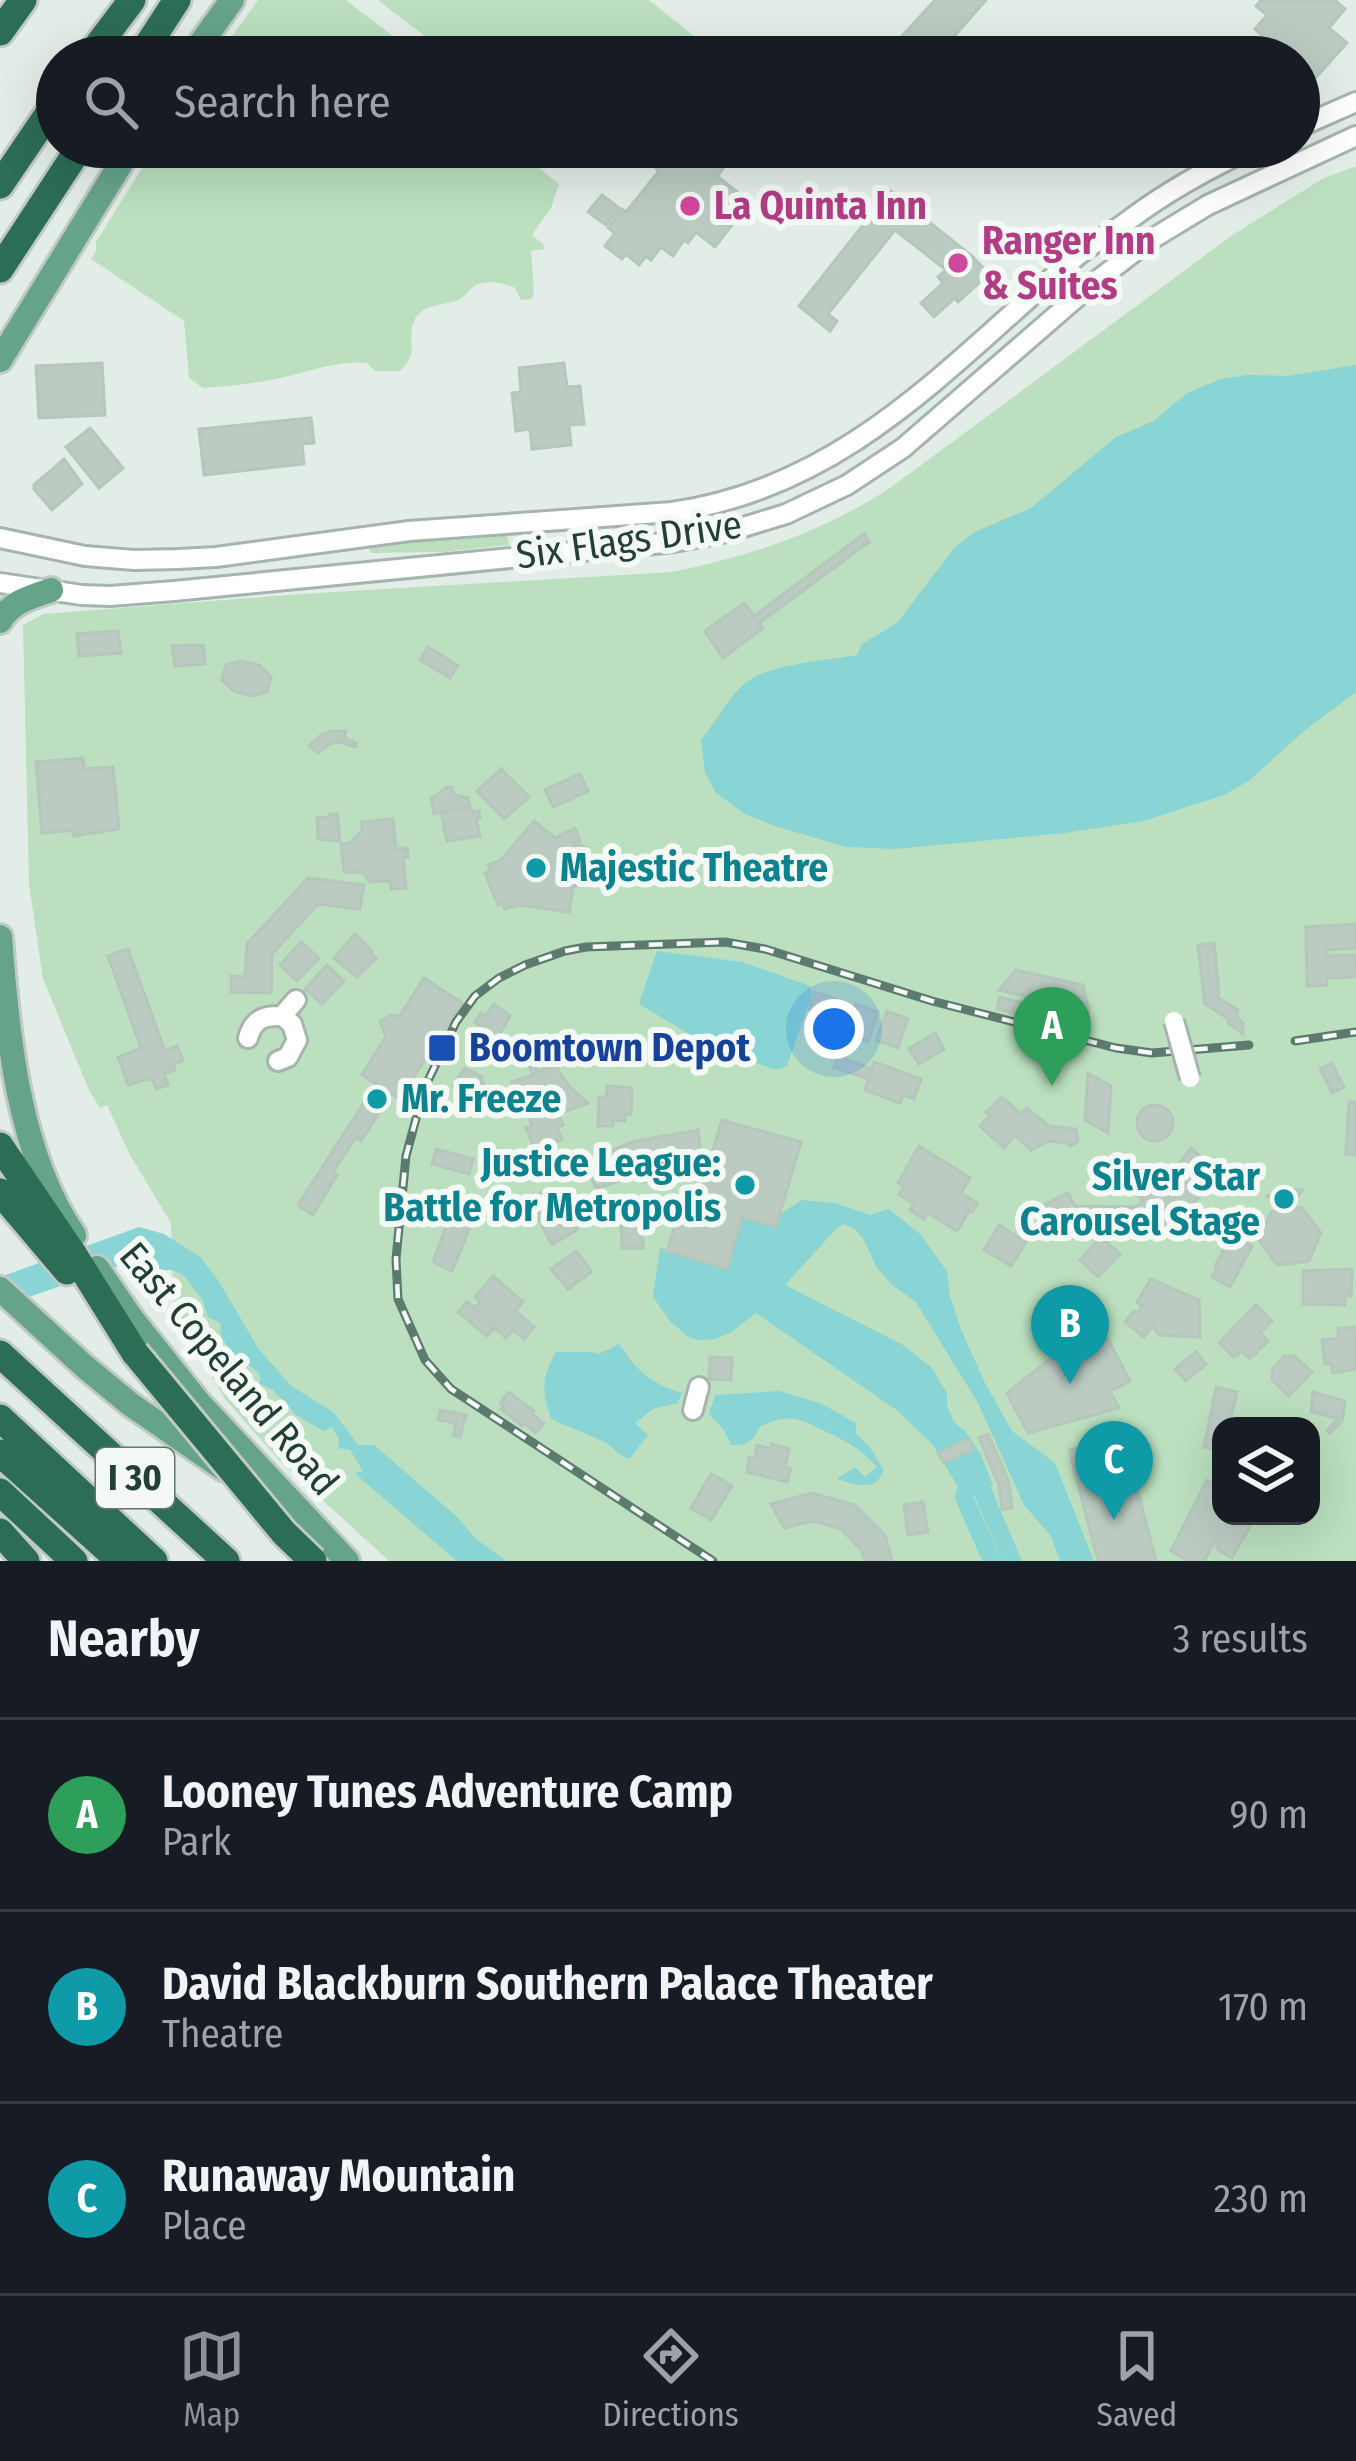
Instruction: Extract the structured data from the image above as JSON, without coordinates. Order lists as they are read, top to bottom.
{
  "streets": {
    "highway": ["I 30"],
    "main road": ["East Copeland Road"],
    "street": ["Six Flags Drive"]
  },
  "places": {
    "other": [
      "La Quinta Inn",
      "Ranger Inn & Suites",
      "Majestic Theatre",
      "Mr. Freeze",
      "Justice League: Battle for Metropolis",
      "Silver Star Carousel Stage"
    ],
    "transit": ["Boomtown Depot"]
  },
  "page": {
    "search": "Search here",
    "pins": ["A", "B", "C"],
    "heading": ["Nearby", "3 results"],
    "list": [
      {
        "mark": "A",
        "name": "Looney Tunes Adventure Camp",
        "note": "Park",
        "value": "90 m"
      },
      {
        "mark": "B",
        "name": "David Blackburn Southern Palace Theater",
        "note": "Theatre",
        "value": "170 m"
      },
      {
        "mark": "C",
        "name": "Runaway Mountain",
        "note": "Place",
        "value": "230 m"
      }
    ],
    "nav": ["Map", "Directions", "Saved"]
  }
}
